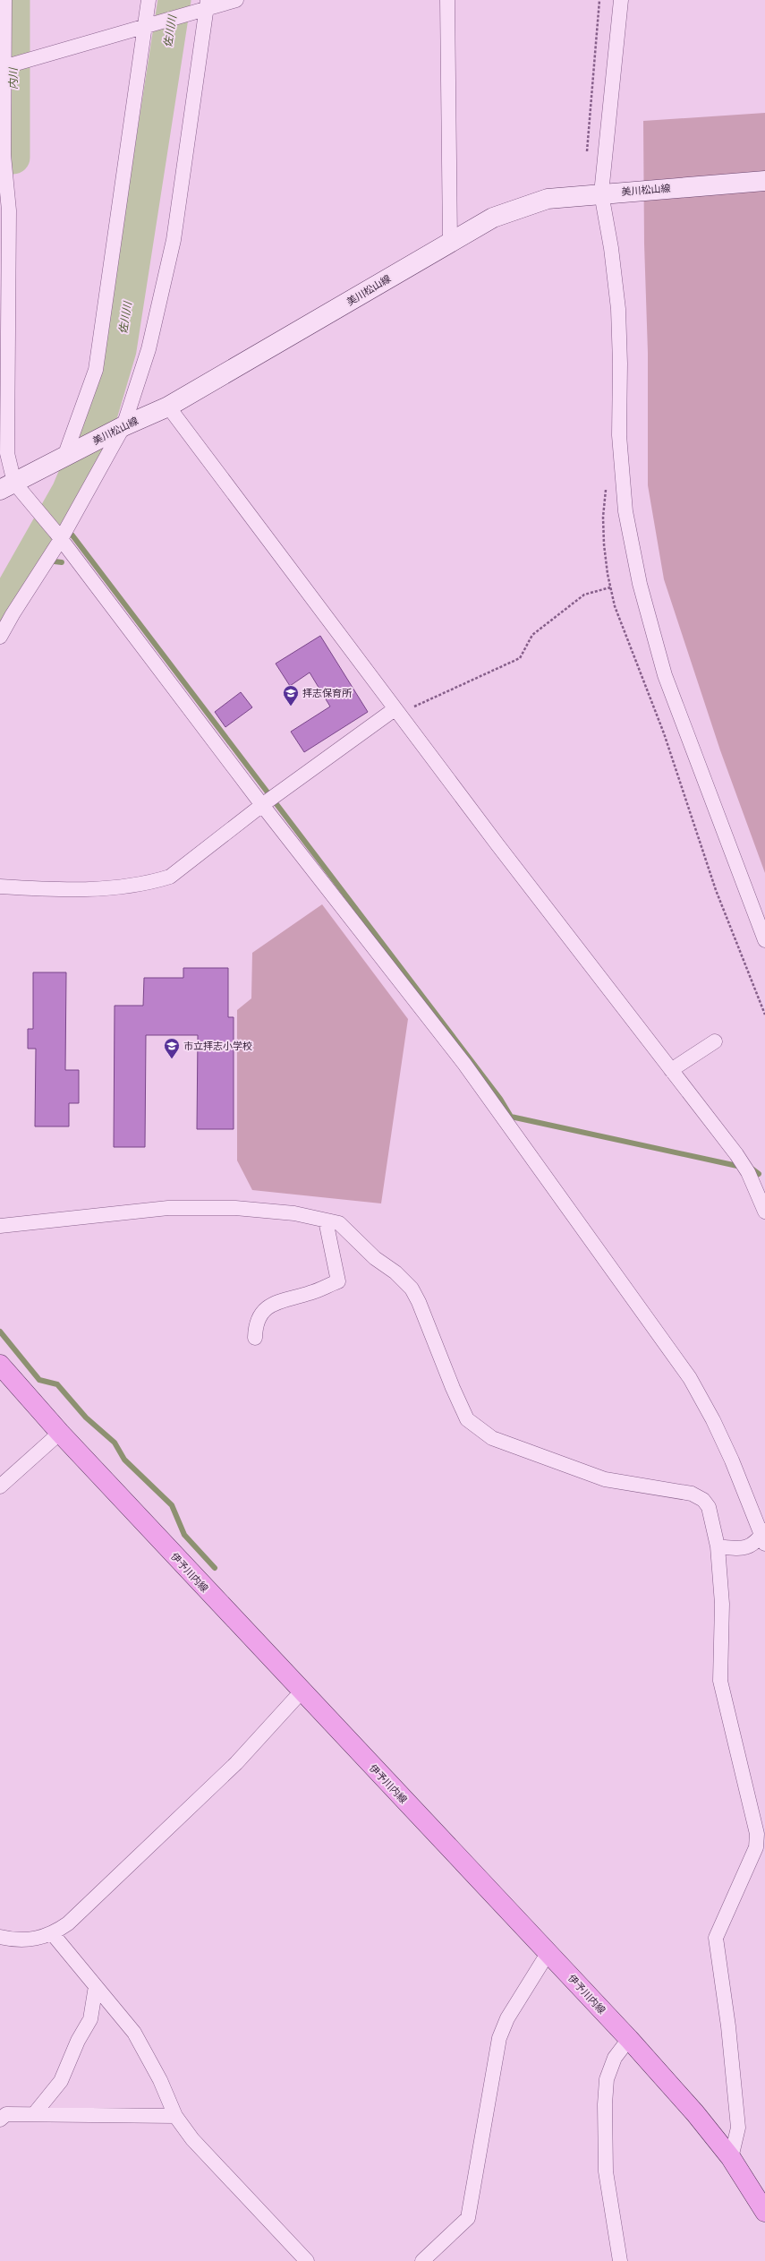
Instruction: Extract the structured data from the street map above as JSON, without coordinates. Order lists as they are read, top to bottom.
{
  "streets": {
    "main road": ["美川松山線", "伊予川内線"]
  },
  "water": ["佐川川", "内川"],
  "places": {
    "school or university": ["拝志保育所", "市立拝志小学校"]
  }
}
